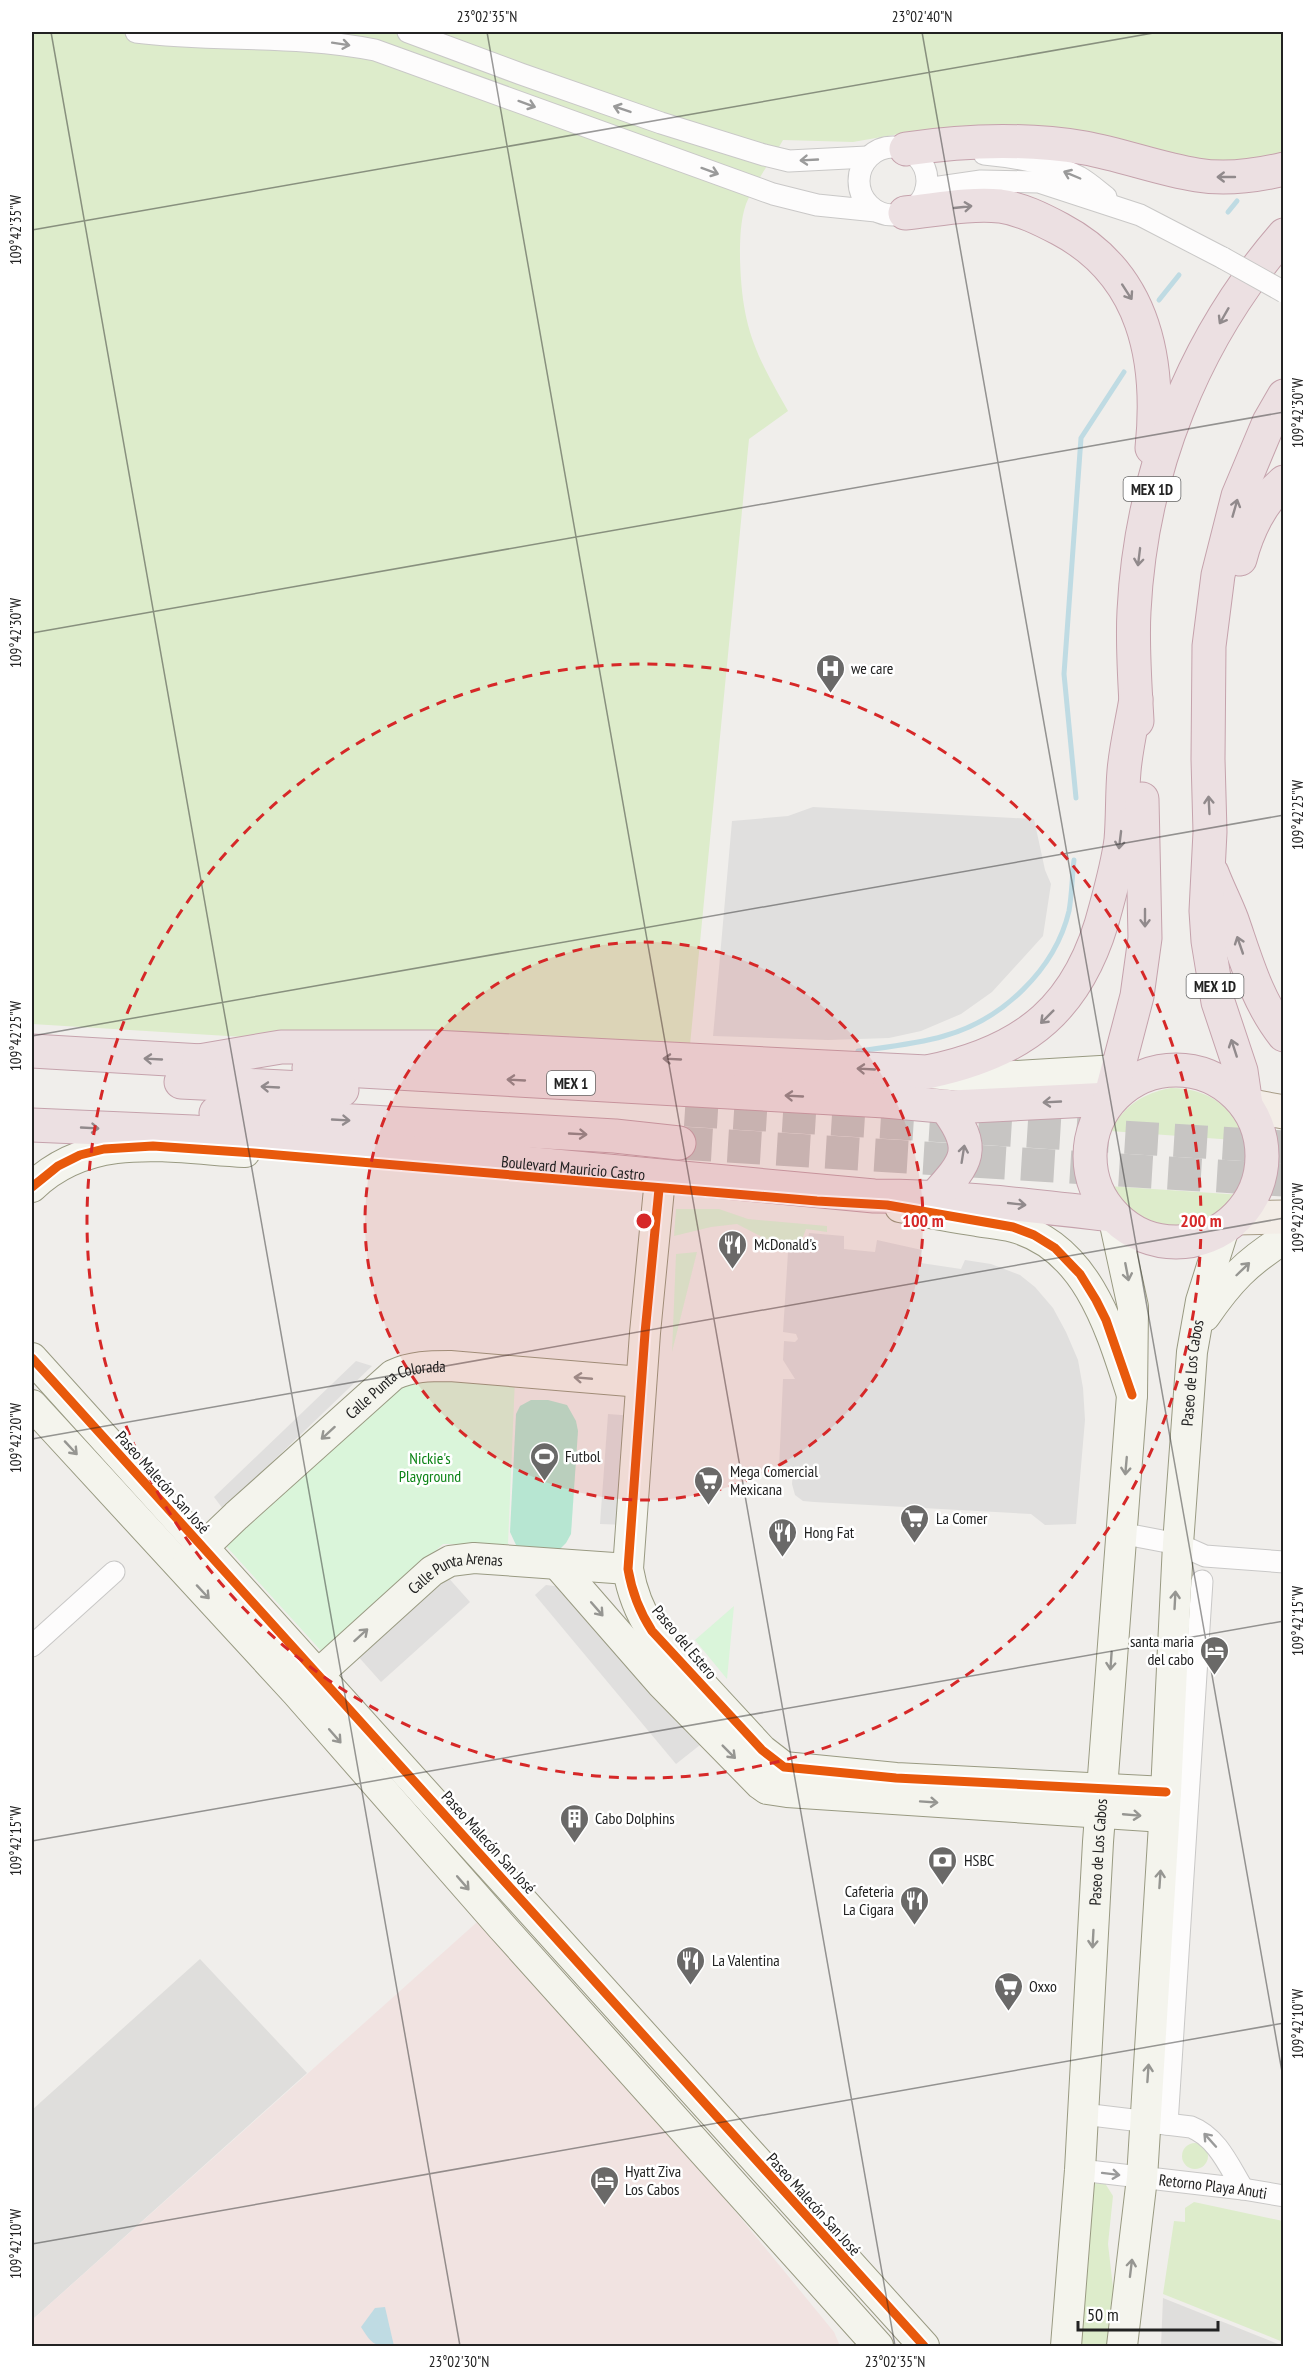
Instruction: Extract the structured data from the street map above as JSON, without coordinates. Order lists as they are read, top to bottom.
{
  "streets": {
    "highway": ["MEX 1D", "MEX 1", "Boulevard Mauricio Castro"],
    "street": [
      "Paseo de Los Cabos",
      "Calle Punta Colorada",
      "Paseo Malecón San José",
      "Calle Punta Arenas",
      "Paseo del Estero",
      "Retorno Playa Anuti"
    ]
  },
  "crossings": [
    ["MEX 1D", "MEX 1"],
    ["MEX 1D", "Boulevard Mauricio Castro"],
    ["MEX 1D", "Paseo de Los Cabos"],
    ["MEX 1", "Boulevard Mauricio Castro"],
    ["MEX 1", "Paseo de Los Cabos"],
    ["Boulevard Mauricio Castro", "Paseo de Los Cabos"],
    ["Paseo de Los Cabos", "Paseo del Estero"],
    ["Paseo de Los Cabos", "Retorno Playa Anuti"],
    ["Calle Punta Colorada", "Paseo Malecón San José"],
    ["Calle Punta Colorada", "Paseo del Estero"],
    ["Paseo Malecón San José", "Calle Punta Arenas"],
    ["Calle Punta Arenas", "Paseo del Estero"]
  ],
  "one_way": ["Calle Punta Colorada", "Calle Punta Arenas"],
  "parks": ["Nickie's Playground"],
  "places": {
    "hospital": ["we care"],
    "restaurant": [
      "McDonald's",
      "Hong Fat",
      "Cafeteria La Cigara",
      "La Valentina"
    ],
    "sports": ["Futbol"],
    "supermarket": ["Mega Comercial Mexicana", "La Comer", "Oxxo"],
    "hotel": ["santa maria del cabo", "Hyatt Ziva Los Cabos"],
    "building": ["Cabo Dolphins"],
    "bank": ["HSBC"]
  },
  "scale_bar": "50 m",
  "coordinates": [
    "23°02'35\"N",
    "23°02'40\"N",
    "109°42'35\"W",
    "109°42'30\"W",
    "109°42'25\"W",
    "109°42'20\"W",
    "109°42'15\"W",
    "109°42'10\"W",
    "23°02'30\"N"
  ],
  "rings": ["100 m", "200 m"]
}
